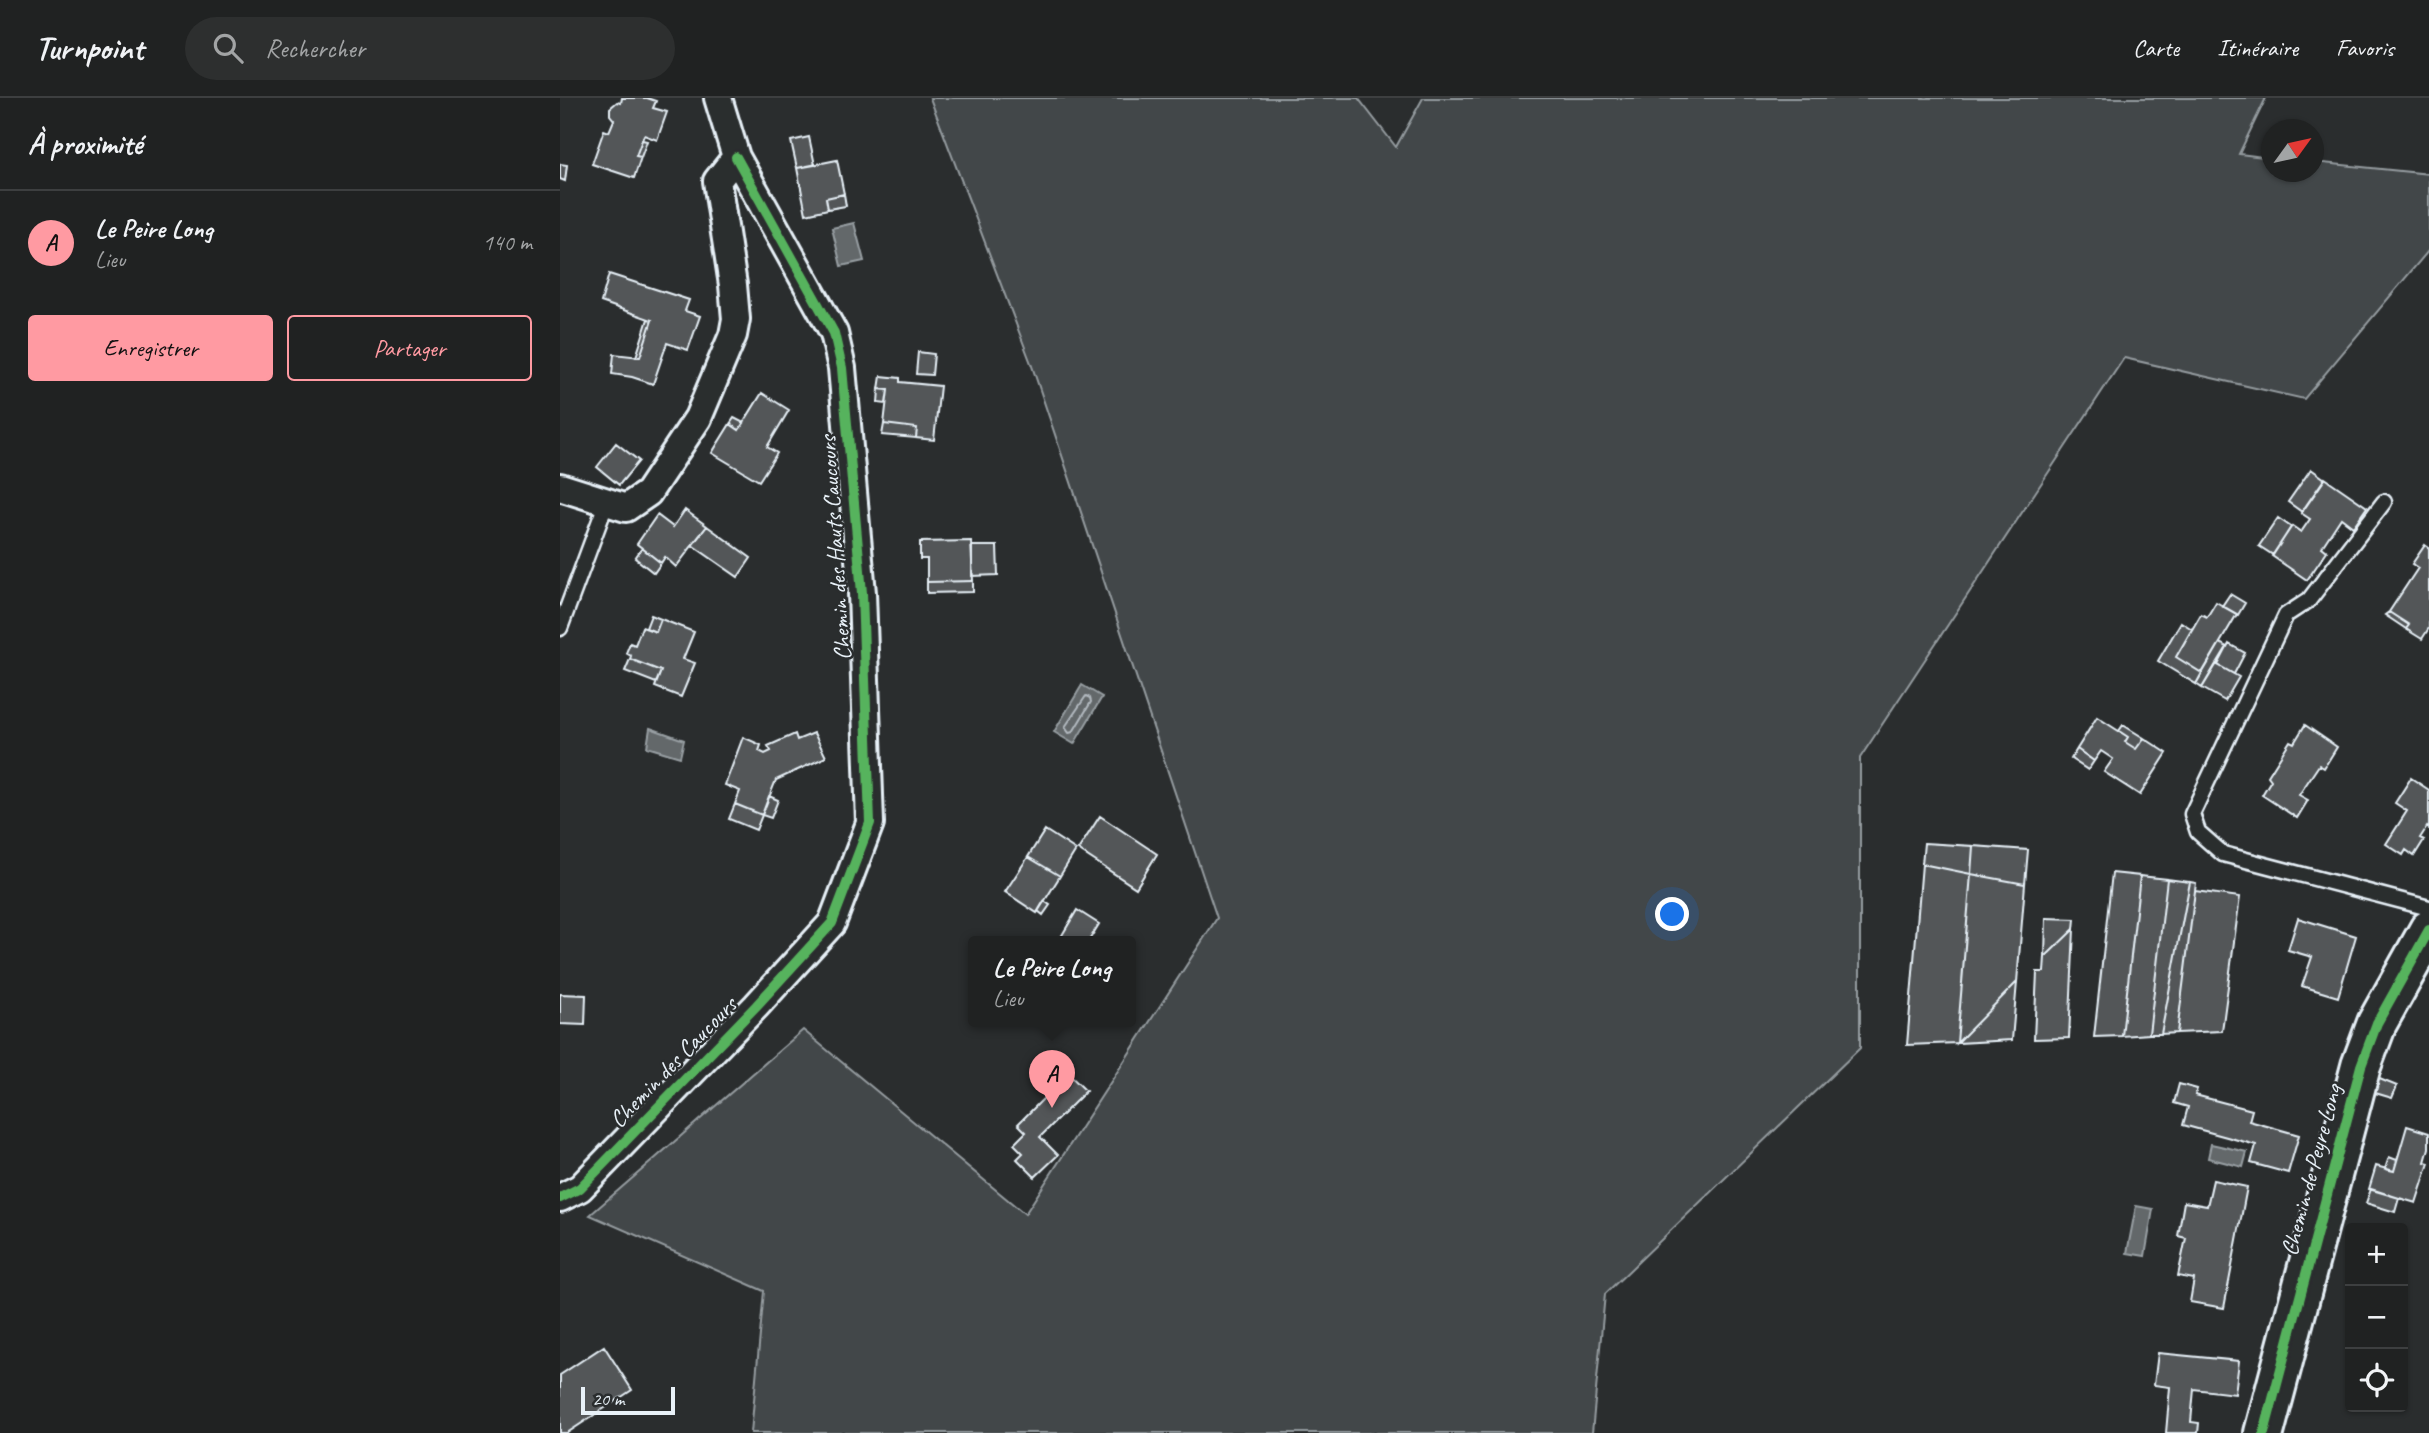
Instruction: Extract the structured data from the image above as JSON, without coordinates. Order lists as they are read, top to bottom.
{
  "streets": {
    "street": ["Chemin des Hauts Caucours", "Chemin des Caucours", "Chemin de Peyre Long"]
  },
  "crossings": [
    ["Chemin des Hauts Caucours", "Chemin des Caucours"]
  ],
  "scale_bar": "20 m",
  "north": "top right",
  "page": {
    "header": "Turnpoint",
    "search": "Rechercher",
    "nav": ["Carte", "Itinéraire", "Favoris"],
    "heading": "À proximité",
    "list": [
      {
        "mark": "A",
        "name": "Le Peire Long",
        "note": "Lieu",
        "value": "140 m"
      }
    ],
    "buttons": ["Enregistrer", "Partager"],
    "popup": ["Le Peire Long", "Lieu"],
    "pins": "A",
    "map_buttons": ["+", "−"],
    "scale": "20 m"
  }
}
